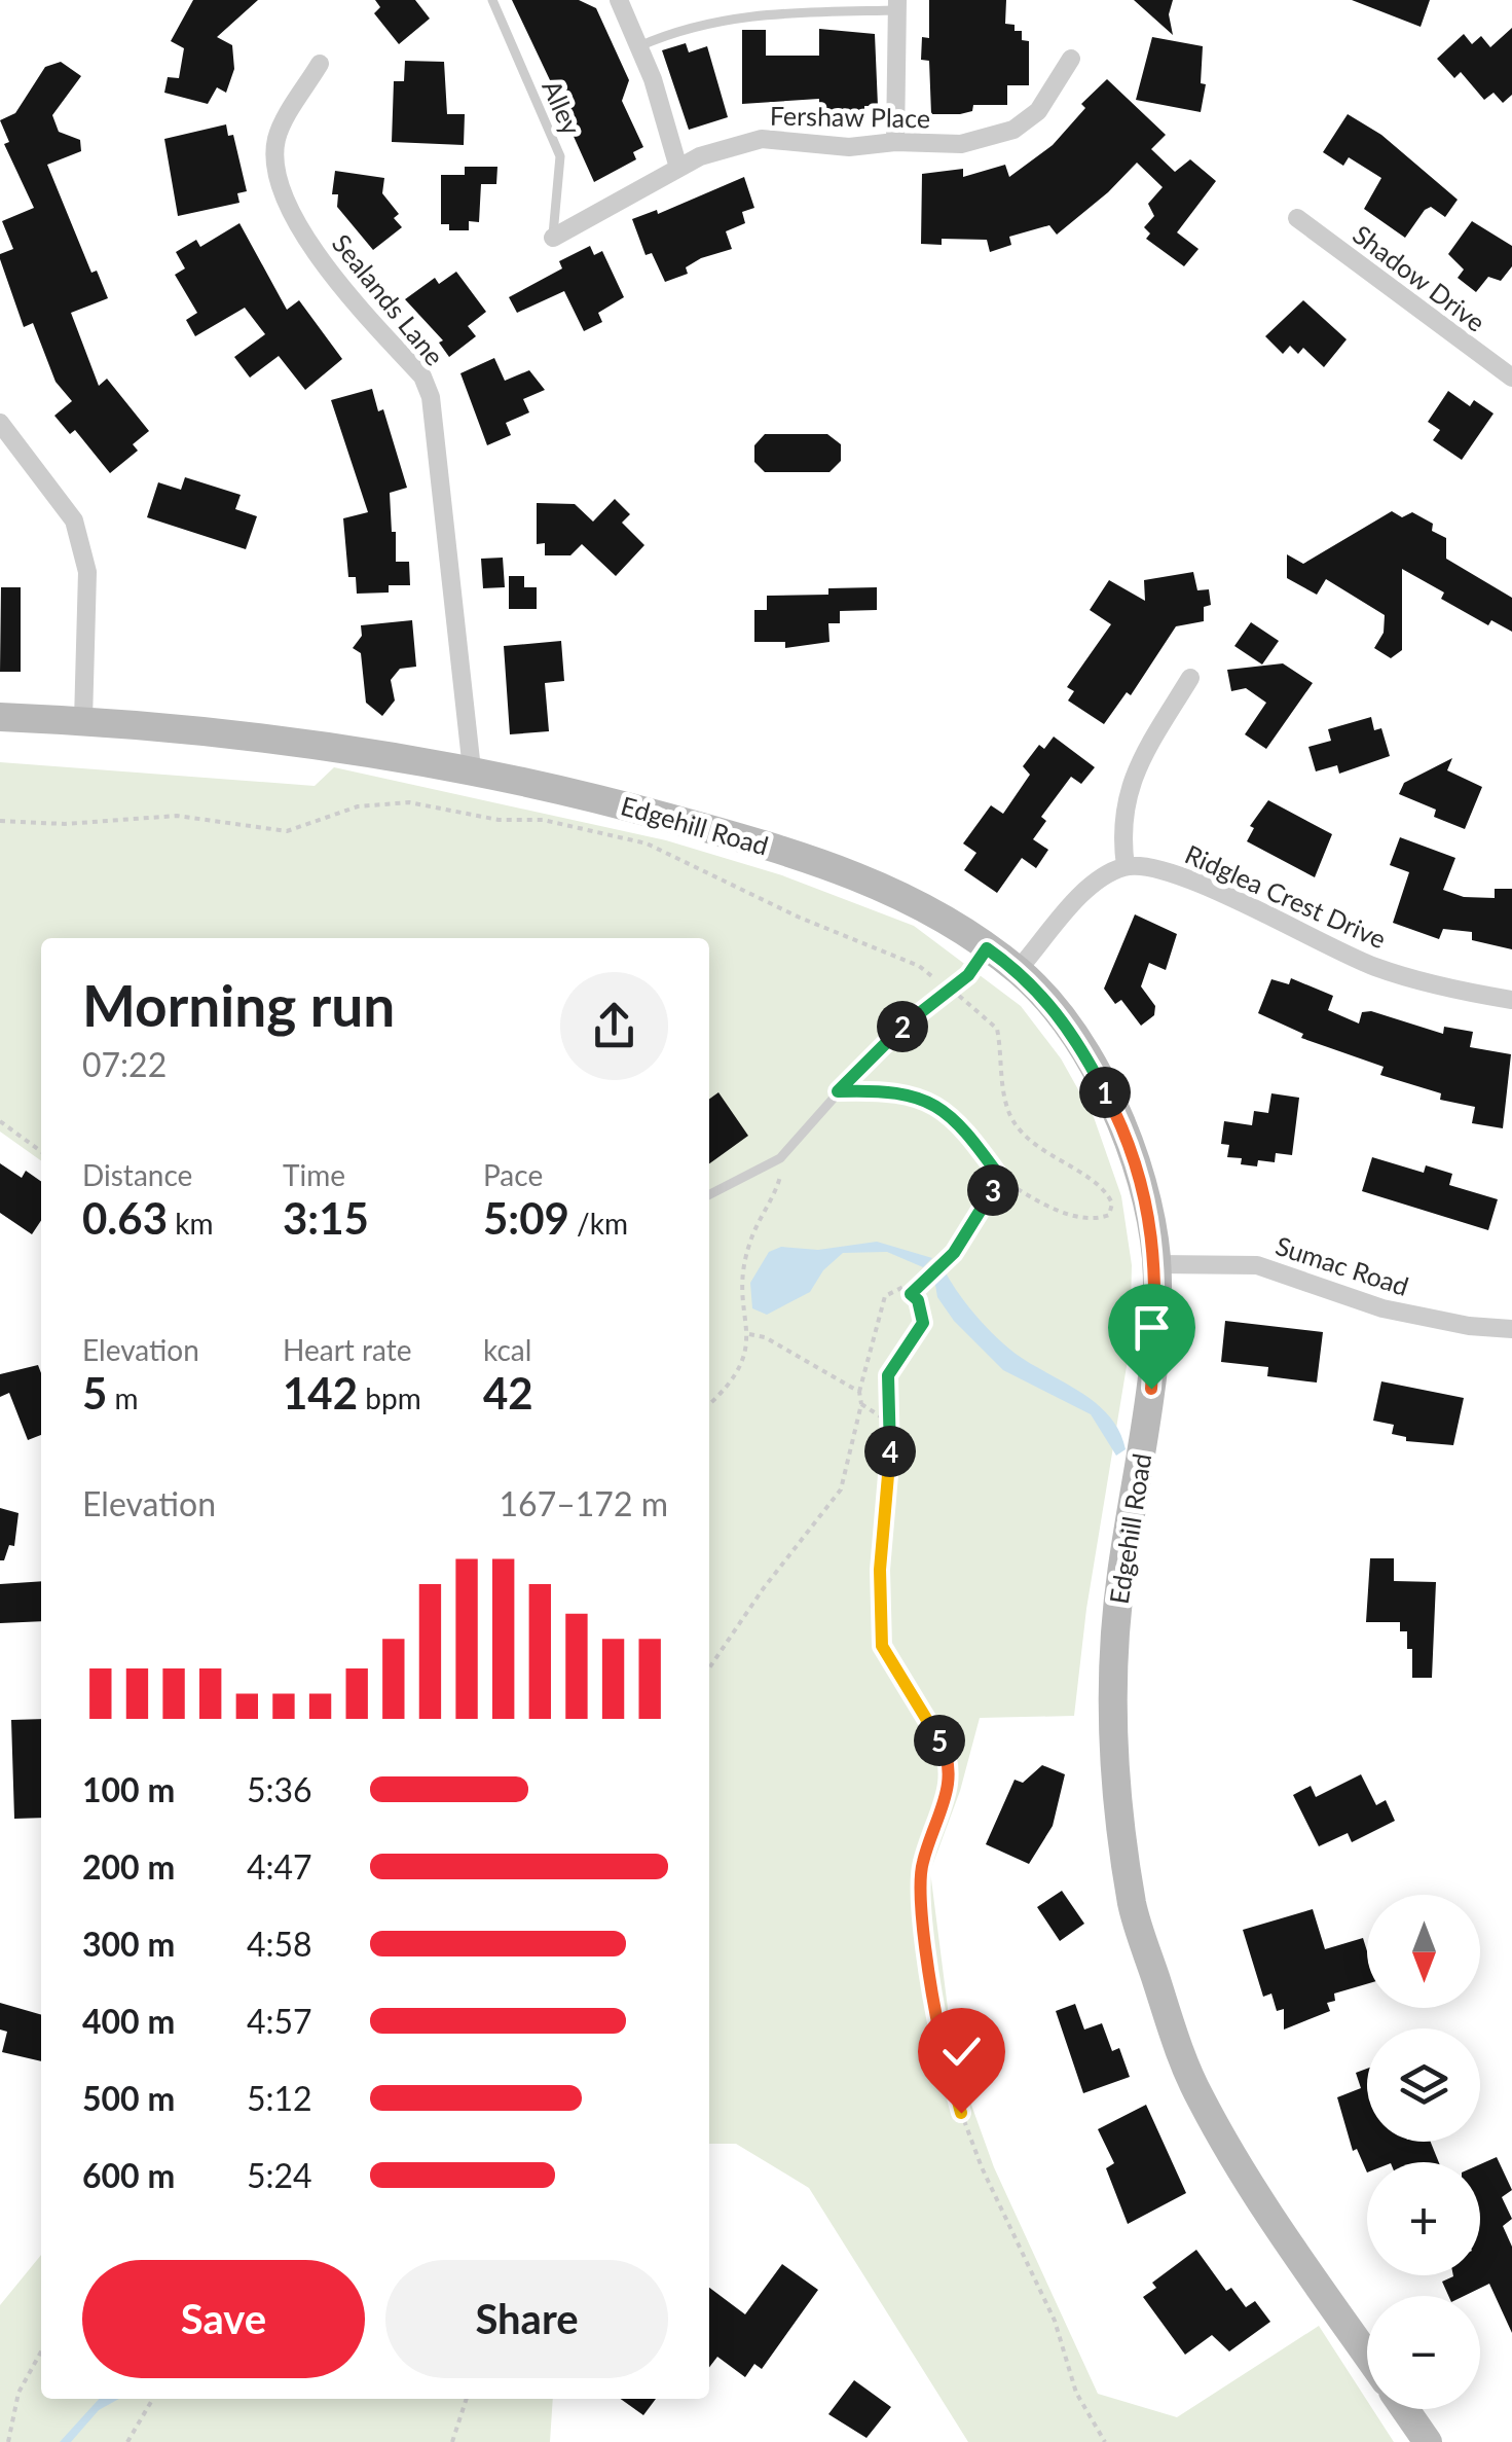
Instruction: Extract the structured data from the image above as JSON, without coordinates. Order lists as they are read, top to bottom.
{
  "streets": {
    "street": [
      "Fershaw Place",
      "Shadow Drive",
      "Sealands Lane",
      "Edgehill Road",
      "Ridglea Crest Drive",
      "Sumac Road"
    ],
    "lane": ["Alley"]
  },
  "crossings": [
    ["Alley", "Fershaw Place"],
    ["Sealands Lane", "Edgehill Road"],
    ["Edgehill Road", "Sumac Road"]
  ],
  "north": "bottom",
  "page": {
    "heading": ["Morning run", "07:22"],
    "pins": [
      "2",
      "1",
      "3",
      "4",
      "5"
    ],
    "stats": [
      ["Distance", "0.63 km"],
      ["Time", "3:15"],
      ["Pace", "5:09 /km"],
      ["Elevation", "5 m"],
      ["Heart rate", "142 bpm"],
      ["kcal", "42"]
    ],
    "chart": ["Elevation", "167–172 m"],
    "list": [
      {
        "name": "100 m",
        "note": "5:36"
      },
      {
        "name": "200 m",
        "note": "4:47"
      },
      {
        "name": "300 m",
        "note": "4:58"
      },
      {
        "name": "400 m",
        "note": "4:57"
      },
      {
        "name": "500 m",
        "note": "5:12"
      },
      {
        "name": "600 m",
        "note": "5:24"
      }
    ],
    "map_buttons": ["+", "−"],
    "buttons": ["Save", "Share"]
  }
}
